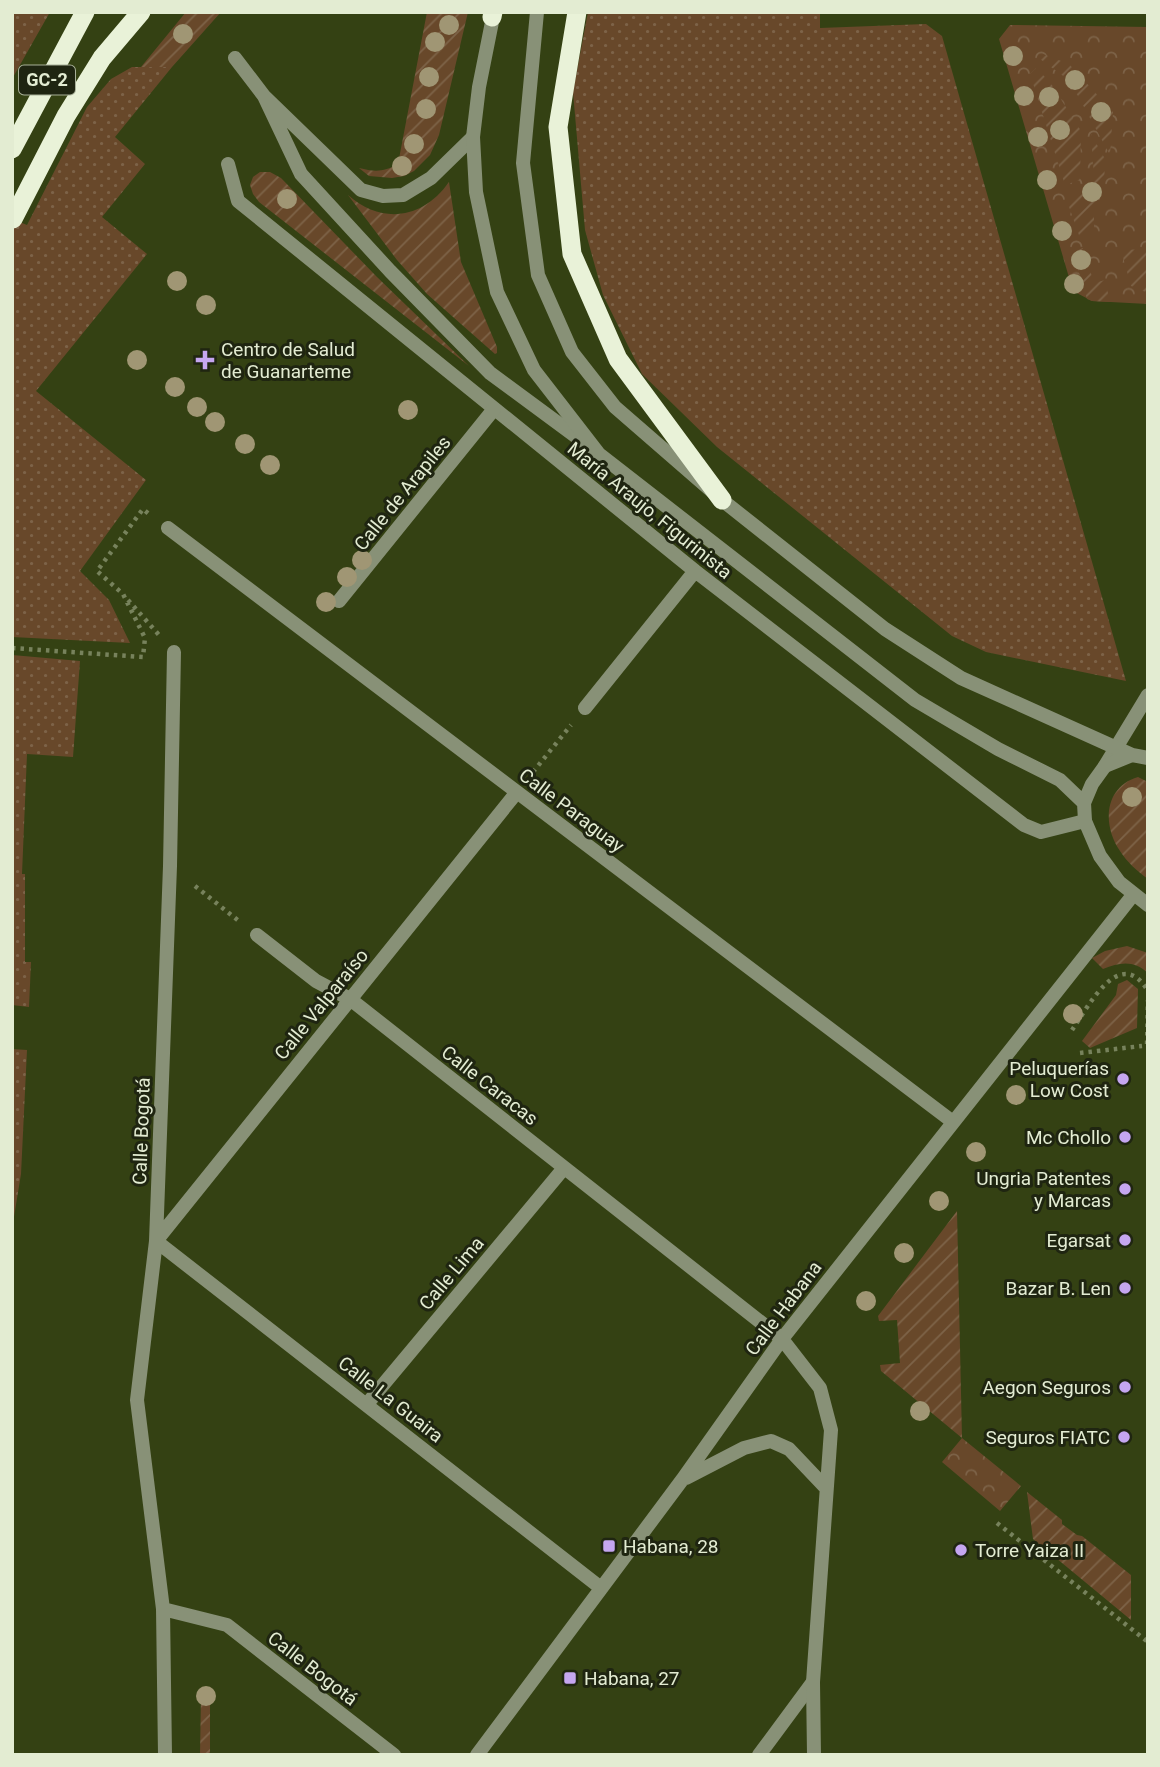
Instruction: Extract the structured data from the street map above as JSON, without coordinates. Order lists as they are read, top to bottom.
{
  "streets": {
    "highway": ["GC-2"],
    "street": [
      "Calle de Arapiles",
      "María Araujo, Figurinista",
      "Calle Paraguay",
      "Calle Valparaíso",
      "Calle Caracas",
      "Calle Bogotá",
      "Calle Lima",
      "Calle Habana",
      "Calle La Guaira"
    ]
  },
  "crossings": [
    ["Calle de Arapiles", "María Araujo, Figurinista"],
    ["Calle Paraguay", "Calle Valparaíso"],
    ["Calle Paraguay", "Calle Habana"],
    ["Calle Valparaíso", "Calle Caracas"],
    ["Calle Valparaíso", "Calle Bogotá"],
    ["Calle Valparaíso", "Calle La Guaira"],
    ["Calle Caracas", "Calle Lima"],
    ["Calle Caracas", "Calle Habana"],
    ["Calle Bogotá", "Calle La Guaira"],
    ["Calle Lima", "Calle La Guaira"],
    ["Calle Habana", "Calle La Guaira"]
  ],
  "places": {
    "health": ["Centro de Salud de Guanarteme"],
    "other": [
      "Peluquerías Low Cost",
      "Mc Chollo",
      "Ungria Patentes y Marcas",
      "Egarsat",
      "Bazar B. Len",
      "Aegon Seguros",
      "Seguros FIATC",
      "Torre Yaiza II"
    ],
    "transit": ["Habana, 28", "Habana, 27"]
  }
}
